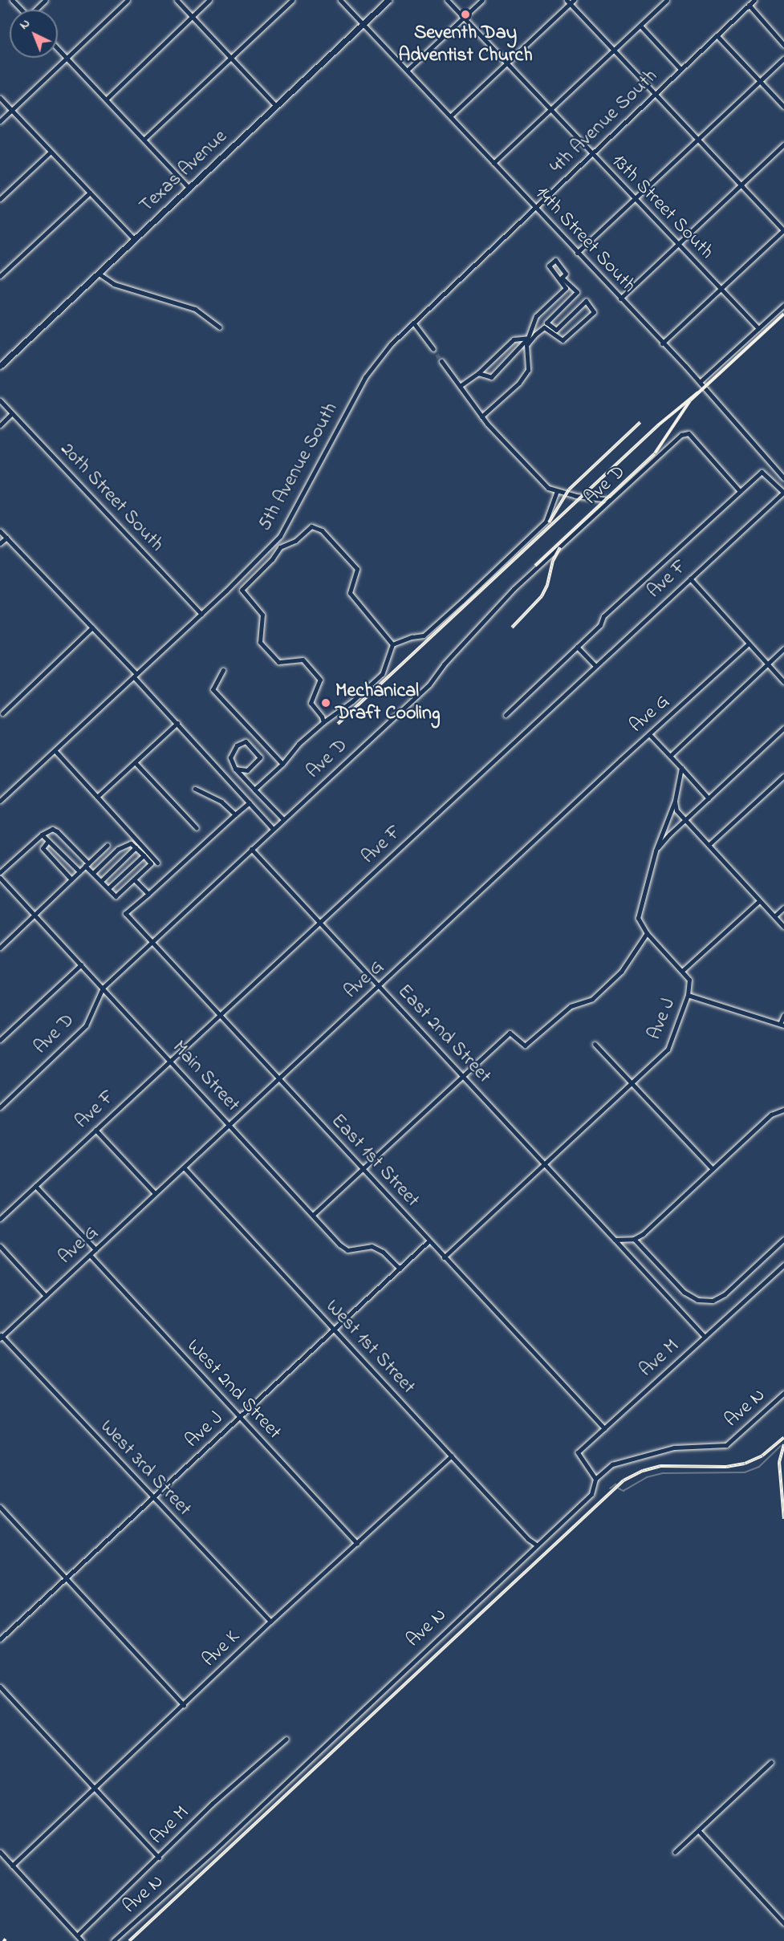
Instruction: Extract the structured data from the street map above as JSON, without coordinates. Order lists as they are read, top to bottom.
{
  "streets": {
    "main road": ["Texas Avenue"],
    "street": [
      "4th Avenue South",
      "13th Street South",
      "14th Street South",
      "5th Avenue South",
      "Ave D",
      "20th Street South",
      "Ave F",
      "Ave G",
      "Ave J",
      "East 2nd Street",
      "Main Street",
      "East 1st Street",
      "West 1st Street",
      "Ave M",
      "West 2nd Street",
      "Ave N",
      "West 3rd Street",
      "Ave K"
    ]
  },
  "crossings": [
    ["4th Avenue South", "13th Street South"],
    ["4th Avenue South", "14th Street South"],
    ["4th Avenue South", "5th Avenue South"],
    ["Texas Avenue", "14th Street South"],
    ["5th Avenue South", "20th Street South"],
    ["Ave D", "East 2nd Street"],
    ["Ave D", "Main Street"],
    ["Ave D", "East 1st Street"],
    ["Ave F", "East 2nd Street"],
    ["Ave F", "Main Street"],
    ["Ave F", "East 1st Street"],
    ["Ave G", "East 2nd Street"],
    ["Ave G", "Main Street"],
    ["Ave G", "East 1st Street"],
    ["Ave G", "West 1st Street"],
    ["Ave G", "West 2nd Street"],
    ["Ave G", "West 3rd Street"],
    ["Ave J", "East 2nd Street"],
    ["Ave J", "Main Street"],
    ["Ave J", "East 1st Street"],
    ["Ave J", "West 1st Street"],
    ["Ave J", "West 2nd Street"],
    ["Ave J", "West 3rd Street"],
    ["East 2nd Street", "Ave M"],
    ["East 1st Street", "Ave M"],
    ["West 1st Street", "Ave N"],
    ["West 1st Street", "Ave K"],
    ["Ave M", "Ave N"],
    ["West 2nd Street", "Ave K"],
    ["West 3rd Street", "Ave K"]
  ],
  "places": ["Seventh Day Adventist Church", "Mechanical Draft Cooling"],
  "north": "top left"
}
